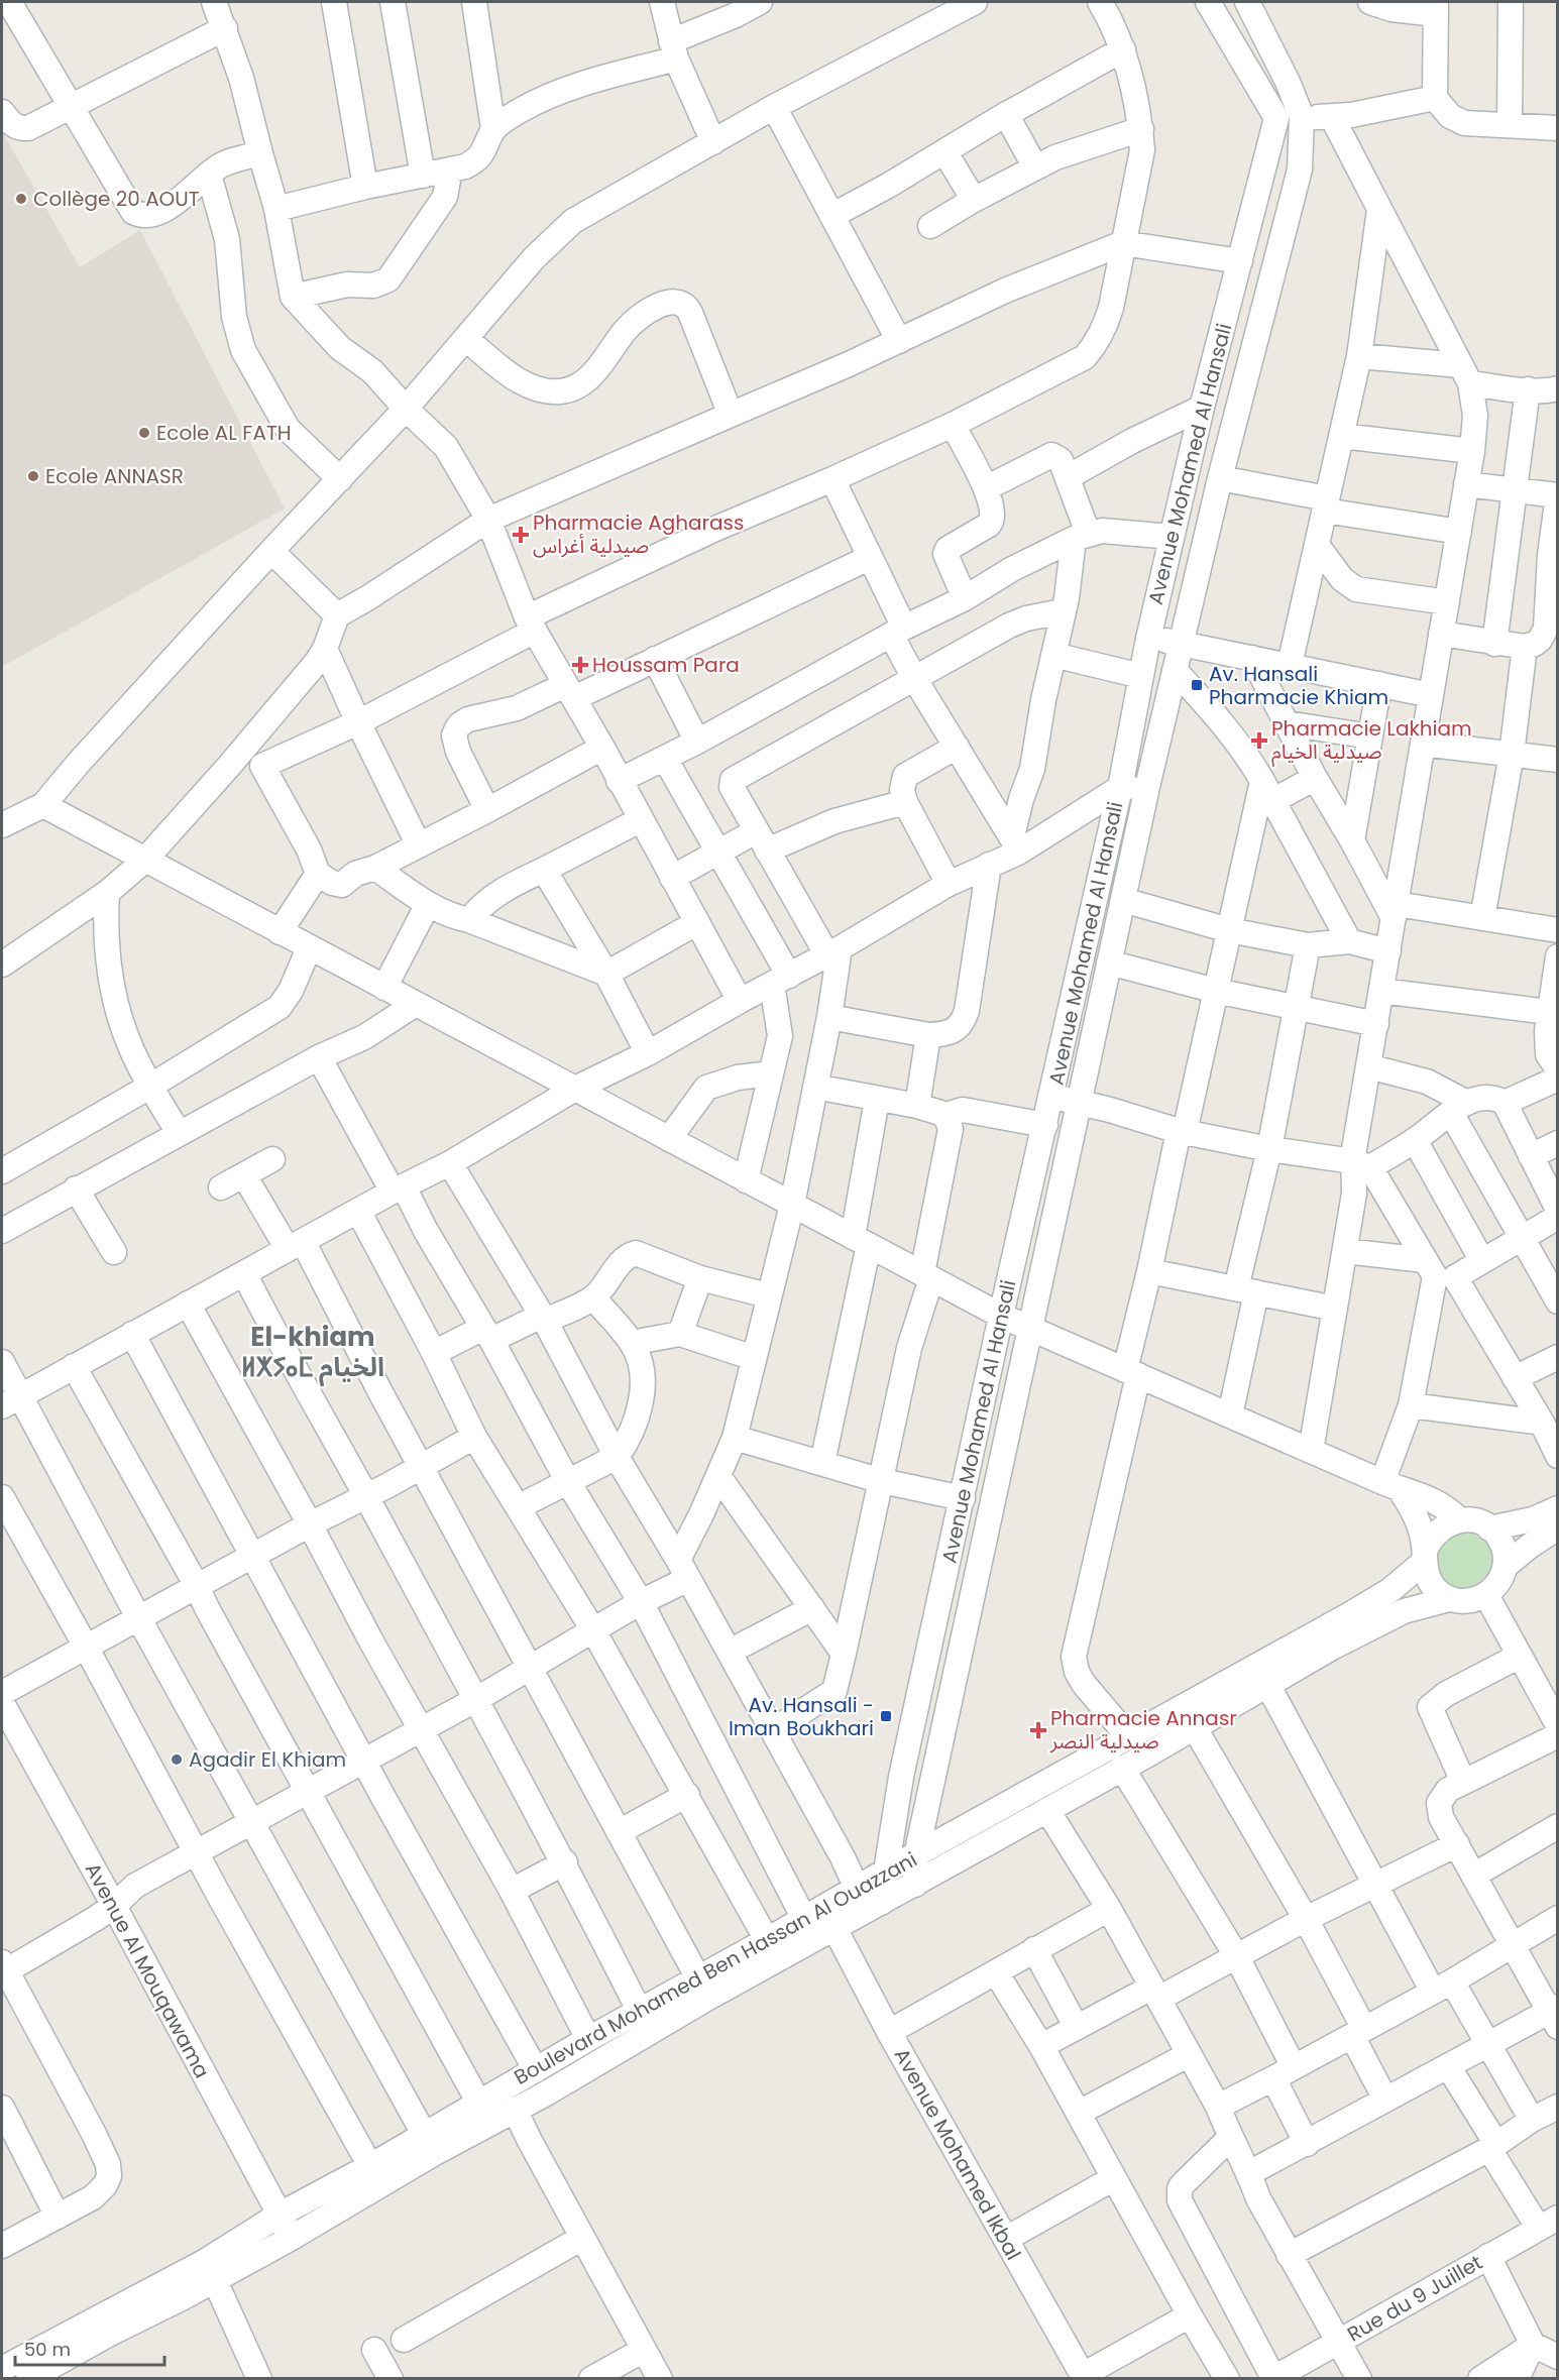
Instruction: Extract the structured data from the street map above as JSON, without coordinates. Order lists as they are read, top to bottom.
{
  "streets": {
    "street": [
      "Avenue Mohamed Al Hansali",
      "Boulevard Mohamed Ben Hassan Al Ouazzani",
      "Avenue Al Mouqawama",
      "Avenue Mohamed Ikbal",
      "Rue du 9 Juillet"
    ]
  },
  "crossings": [
    ["Avenue Mohamed Al Hansali", "Boulevard Mohamed Ben Hassan Al Ouazzani"],
    ["Boulevard Mohamed Ben Hassan Al Ouazzani", "Avenue Al Mouqawama"],
    ["Boulevard Mohamed Ben Hassan Al Ouazzani", "Avenue Mohamed Ikbal"]
  ],
  "districts": ["El-khiam ⵍⵅⵢⴰⵎ الخيام"],
  "places": {
    "other": [
      "Collège 20 AOUT",
      "Ecole AL FATH",
      "Ecole ANNASR",
      "Agadir El Khiam"
    ],
    "health": [
      "Pharmacie Agharass صيدلية أغراس",
      "Houssam Para",
      "Pharmacie Lakhiam صيدلية الخيام",
      "Pharmacie Annasr صيدلية النصر"
    ],
    "transit": ["Av. Hansali Pharmacie Khiam", "Av. Hansali - Iman Boukhari"]
  },
  "scale_bar": "50 m"
}
